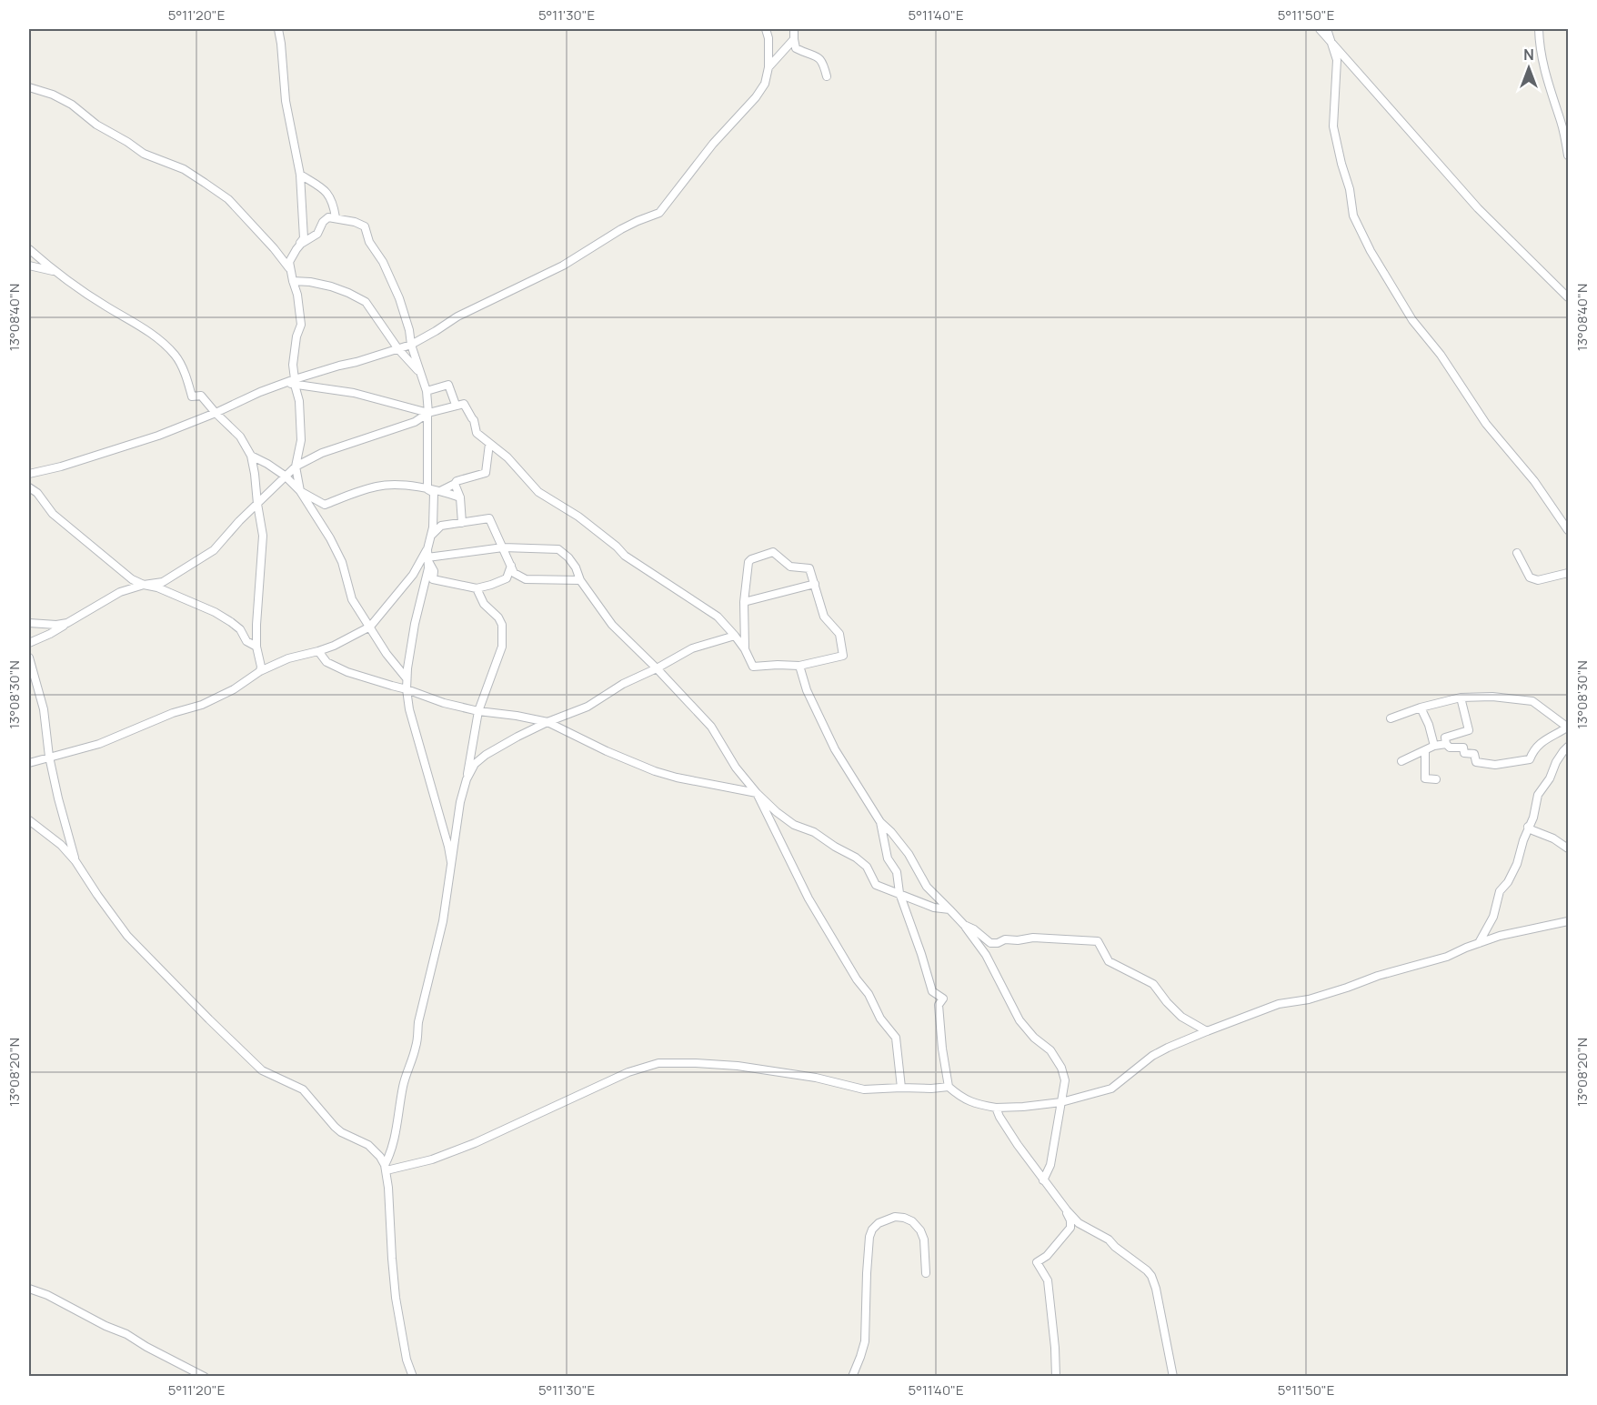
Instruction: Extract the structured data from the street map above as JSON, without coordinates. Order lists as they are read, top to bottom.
{
  "north": "top",
  "coordinates": [
    "5°11'20\"E",
    "5°11'30\"E",
    "5°11'40\"E",
    "5°11'50\"E",
    "13°08'40\"N",
    "13°08'30\"N",
    "13°08'20\"N"
  ]
}
